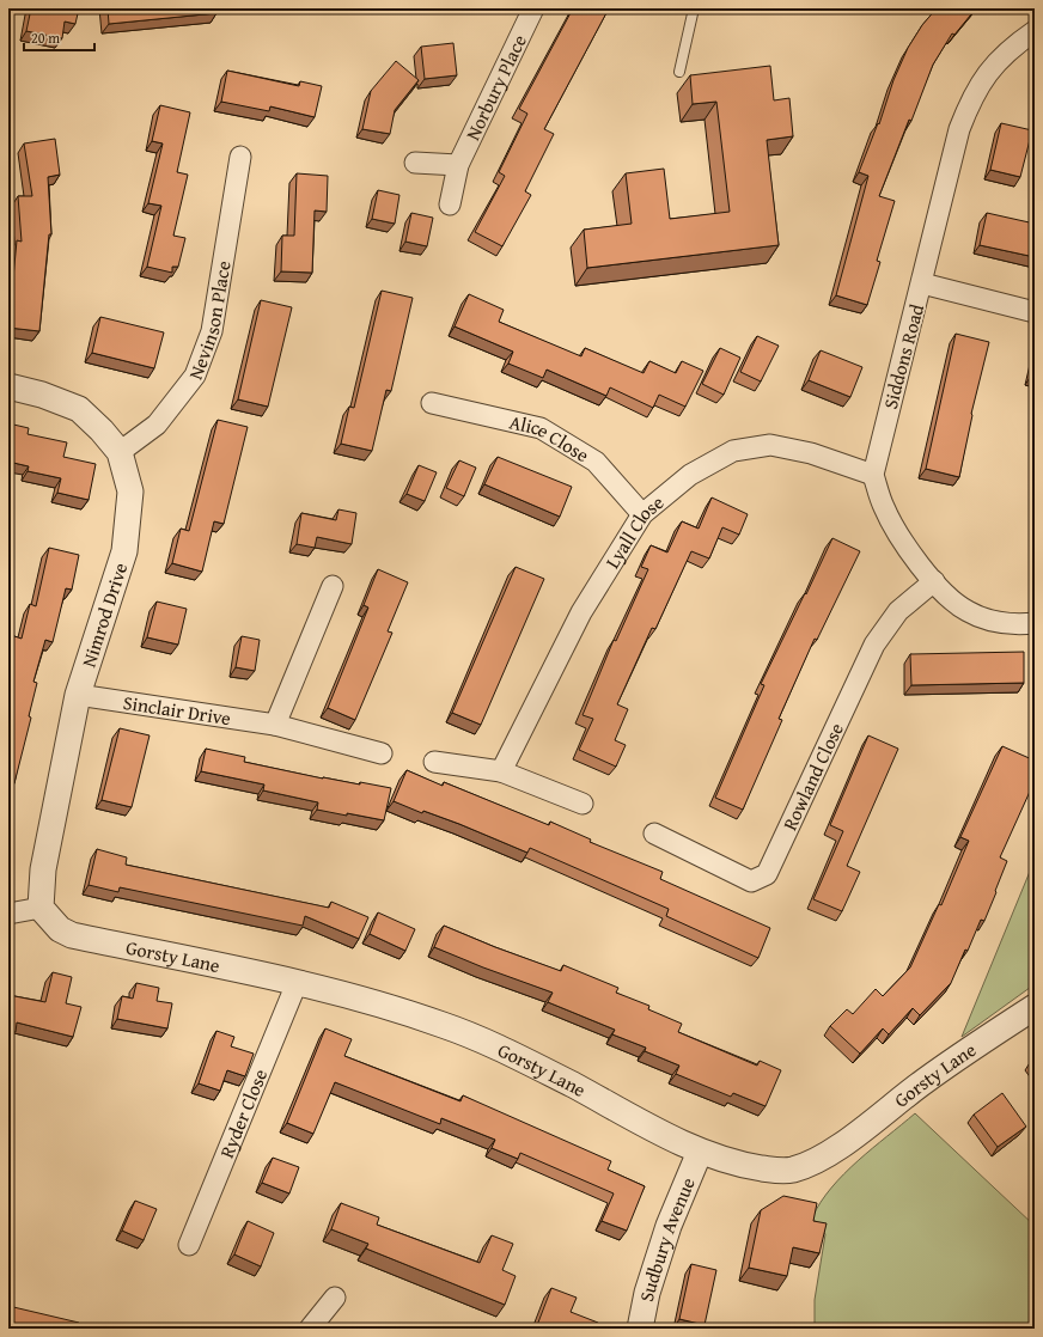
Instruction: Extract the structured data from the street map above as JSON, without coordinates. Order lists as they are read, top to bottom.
{
  "streets": {
    "street": [
      "Norbury Place",
      "Nevinson Place",
      "Siddons Road",
      "Alice Close",
      "Lyall Close",
      "Nimrod Drive",
      "Sinclair Drive",
      "Rowland Close",
      "Gorsty Lane",
      "Ryder Close",
      "Sudbury Avenue"
    ]
  },
  "crossings": [
    ["Nevinson Place", "Nimrod Drive"],
    ["Siddons Road", "Lyall Close"],
    ["Alice Close", "Lyall Close"],
    ["Nimrod Drive", "Sinclair Drive"],
    ["Nimrod Drive", "Gorsty Lane"],
    ["Gorsty Lane", "Ryder Close"],
    ["Gorsty Lane", "Sudbury Avenue"]
  ],
  "scale_bar": "20 m"
}
